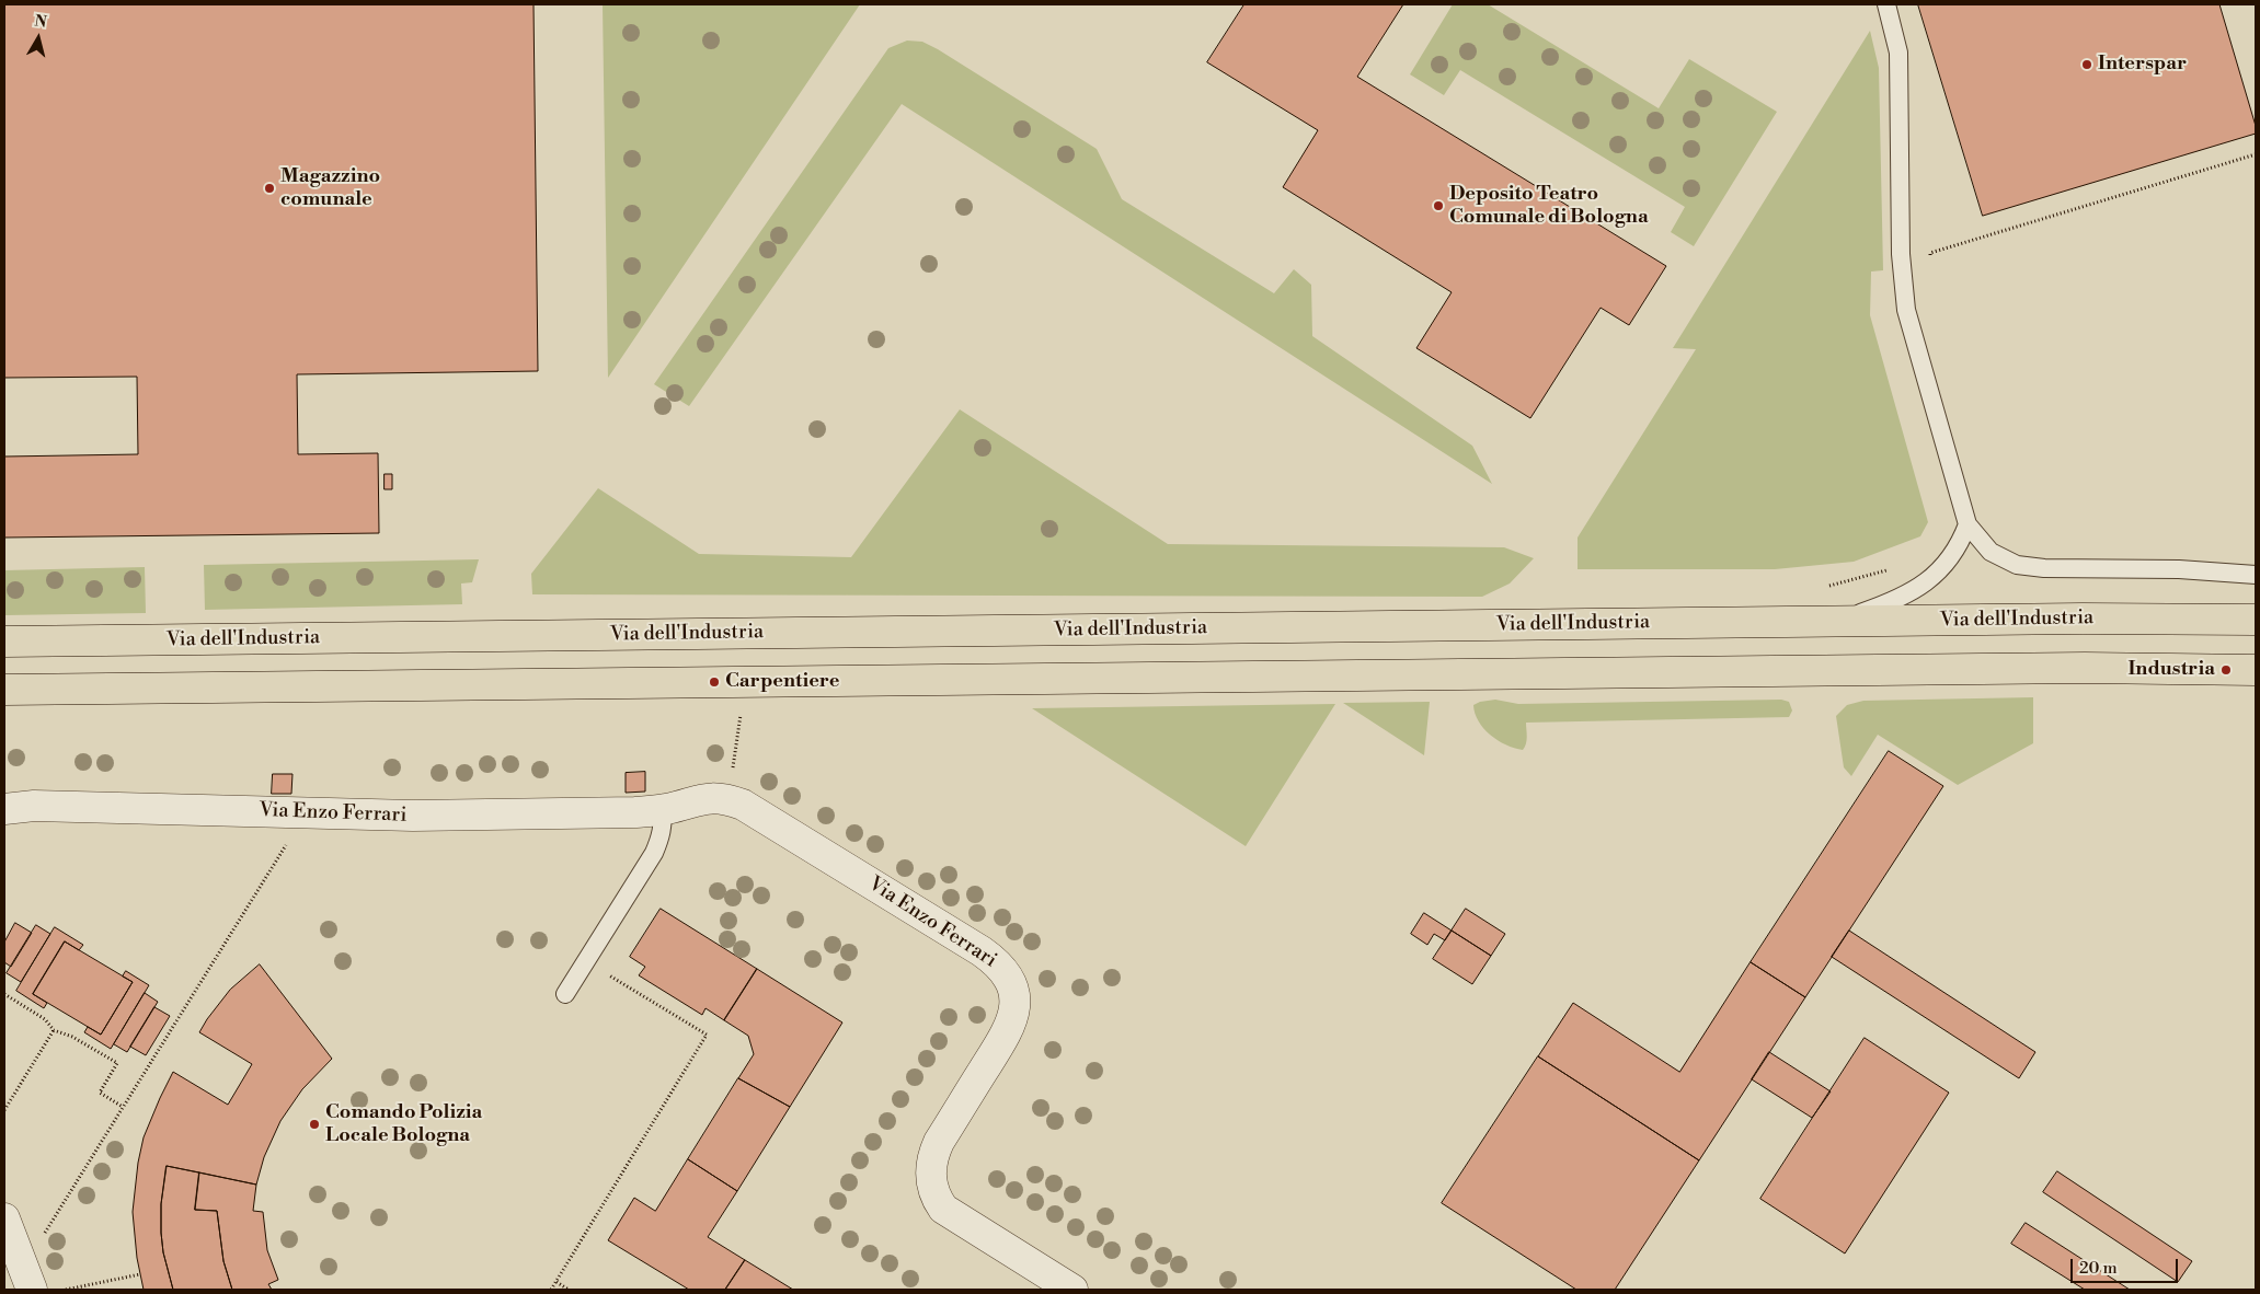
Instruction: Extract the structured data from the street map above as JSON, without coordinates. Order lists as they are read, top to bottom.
{
  "streets": {
    "main road": ["Via dell'Industria"],
    "street": ["Via Enzo Ferrari"]
  },
  "places": [
    "Interspar",
    "Magazzino comunale",
    "Deposito Teatro Comunale di Bologna",
    "Industria",
    "Carpentiere",
    "Comando Polizia Locale Bologna"
  ],
  "scale_bar": "20 m",
  "north": "top"
}
